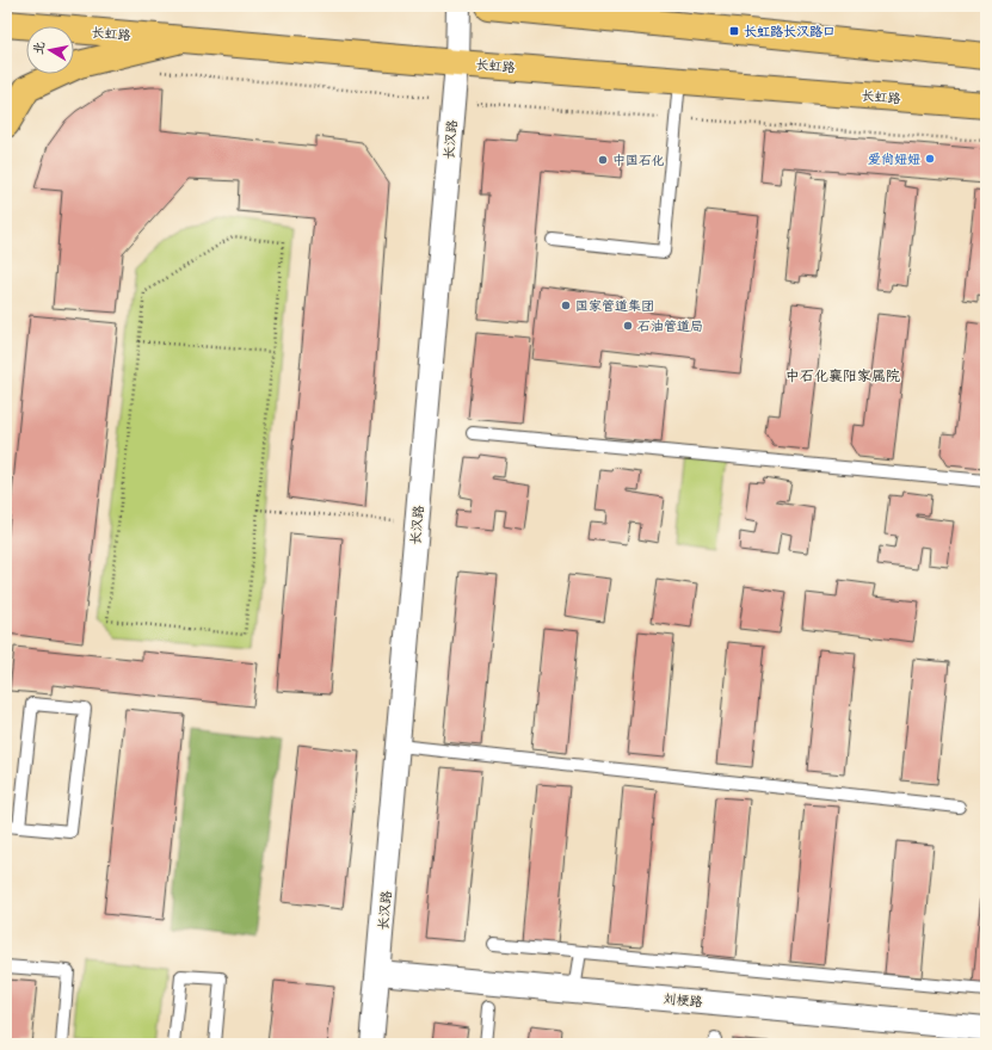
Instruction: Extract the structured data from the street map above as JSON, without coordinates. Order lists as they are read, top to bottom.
{
  "streets": {
    "main road": ["长虹路"],
    "street": ["长汉路", "刘梗路"]
  },
  "crossings": [
    ["长虹路", "长汉路"],
    ["长汉路", "刘梗路"]
  ],
  "districts": ["中石化襄阳家属院"],
  "places": {
    "transit": ["长虹路长汉路口"],
    "other": [
      "爱尚妞妞",
      "中国石化",
      "国家管道集团",
      "石油管道局"
    ]
  },
  "north": "left"
}
